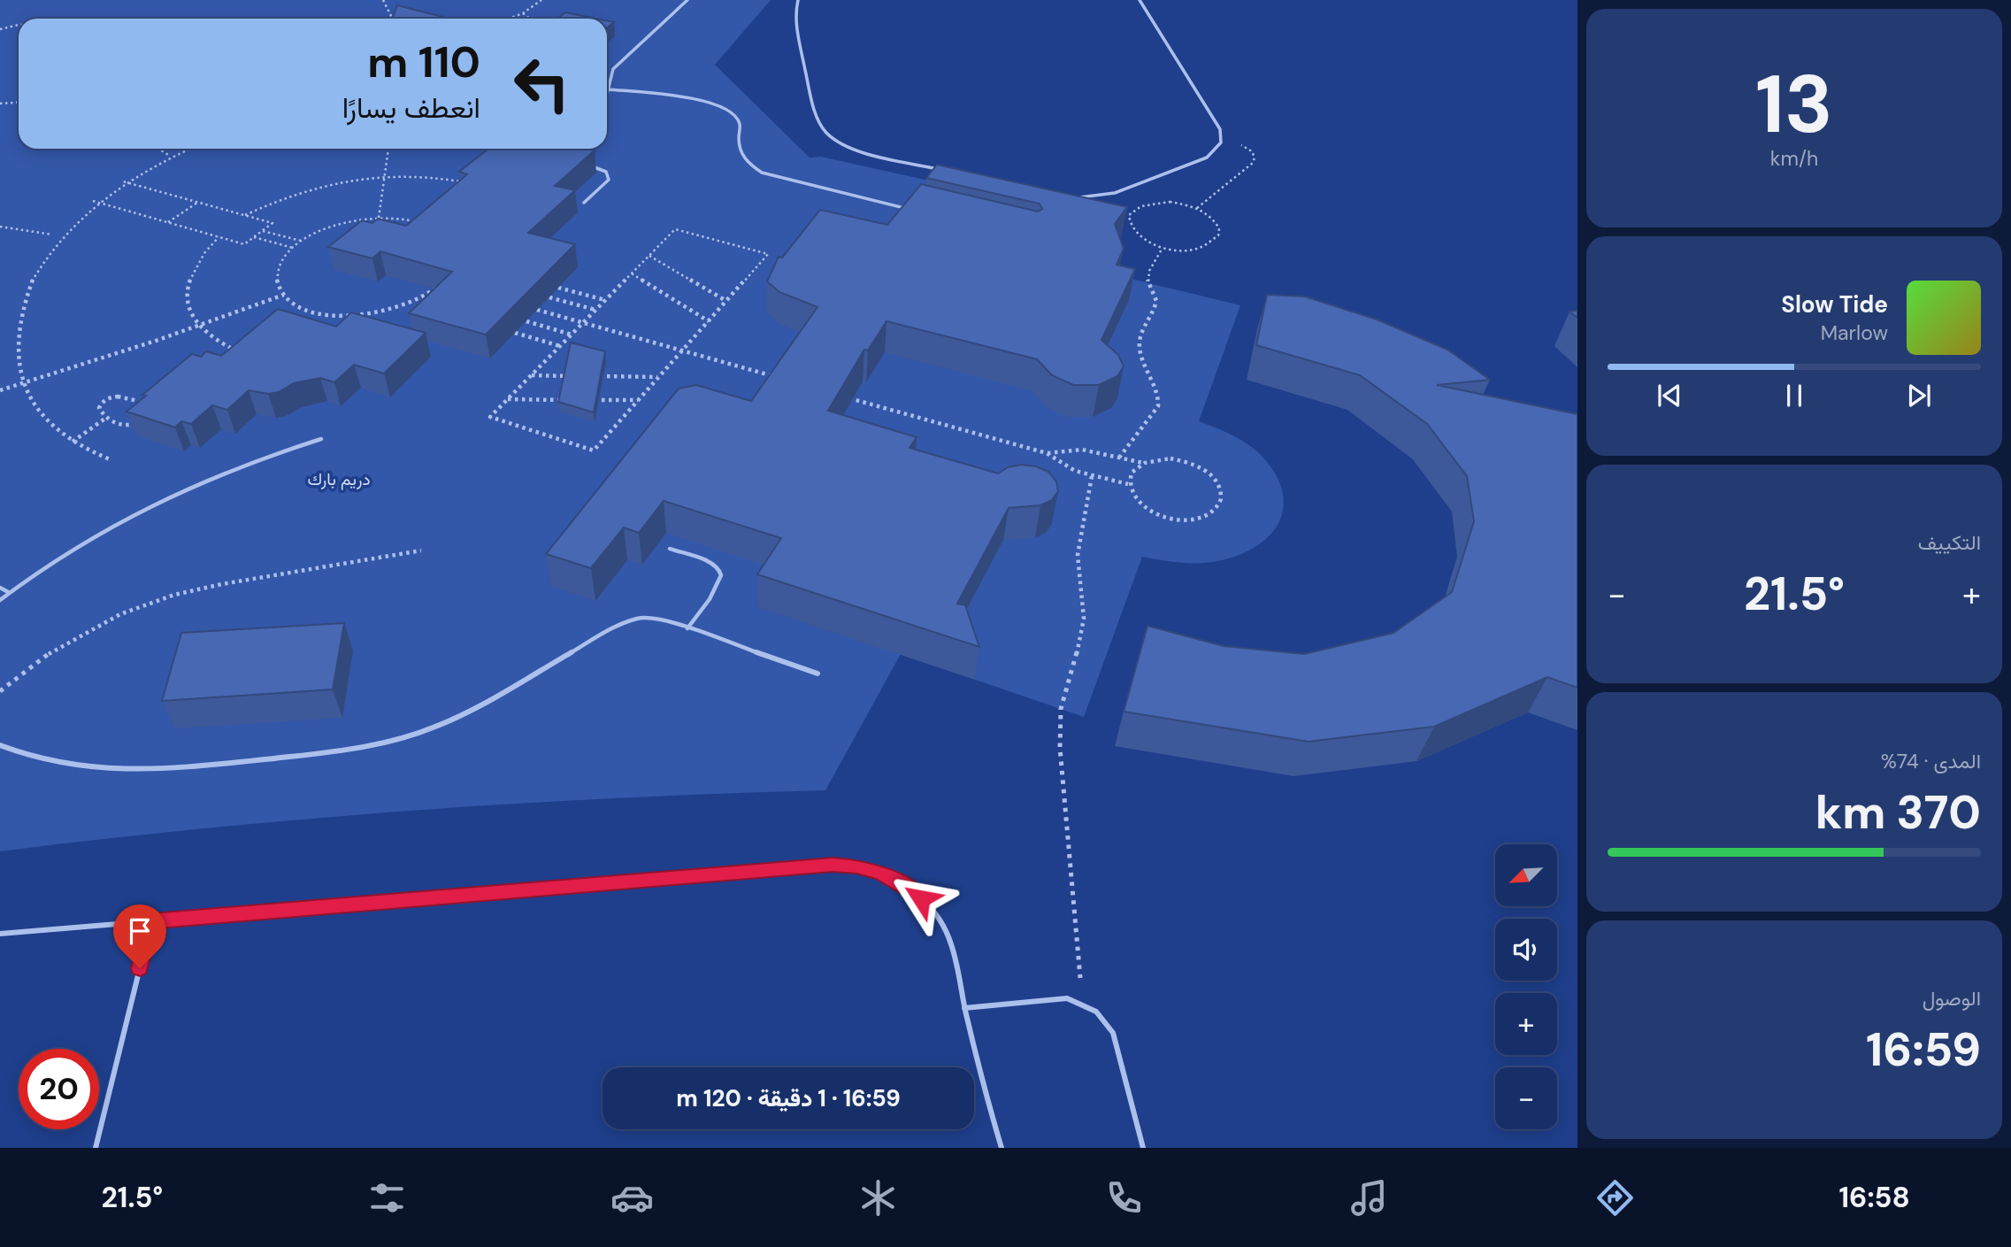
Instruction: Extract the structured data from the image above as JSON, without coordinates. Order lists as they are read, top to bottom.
{
  "parks": ["دريم بارك"],
  "north": "bottom left",
  "page": {
    "tile": [
      ["13", "km/h"],
      "التكييف",
      ["المدى · 74%", "370 km"],
      ["الوصول", "16:59"]
    ],
    "turn": ["110 m", "انعطف يسارًا"],
    "song": ["Slow Tide", "Marlow"],
    "heat": ["−", "21.5°", "+"],
    "map_buttons": ["+", "−"],
    "limit": "20",
    "trip": "16:59 · 1 دقيقة · 120 m",
    "tabs": ["16:58", "21.5°"]
  }
}
